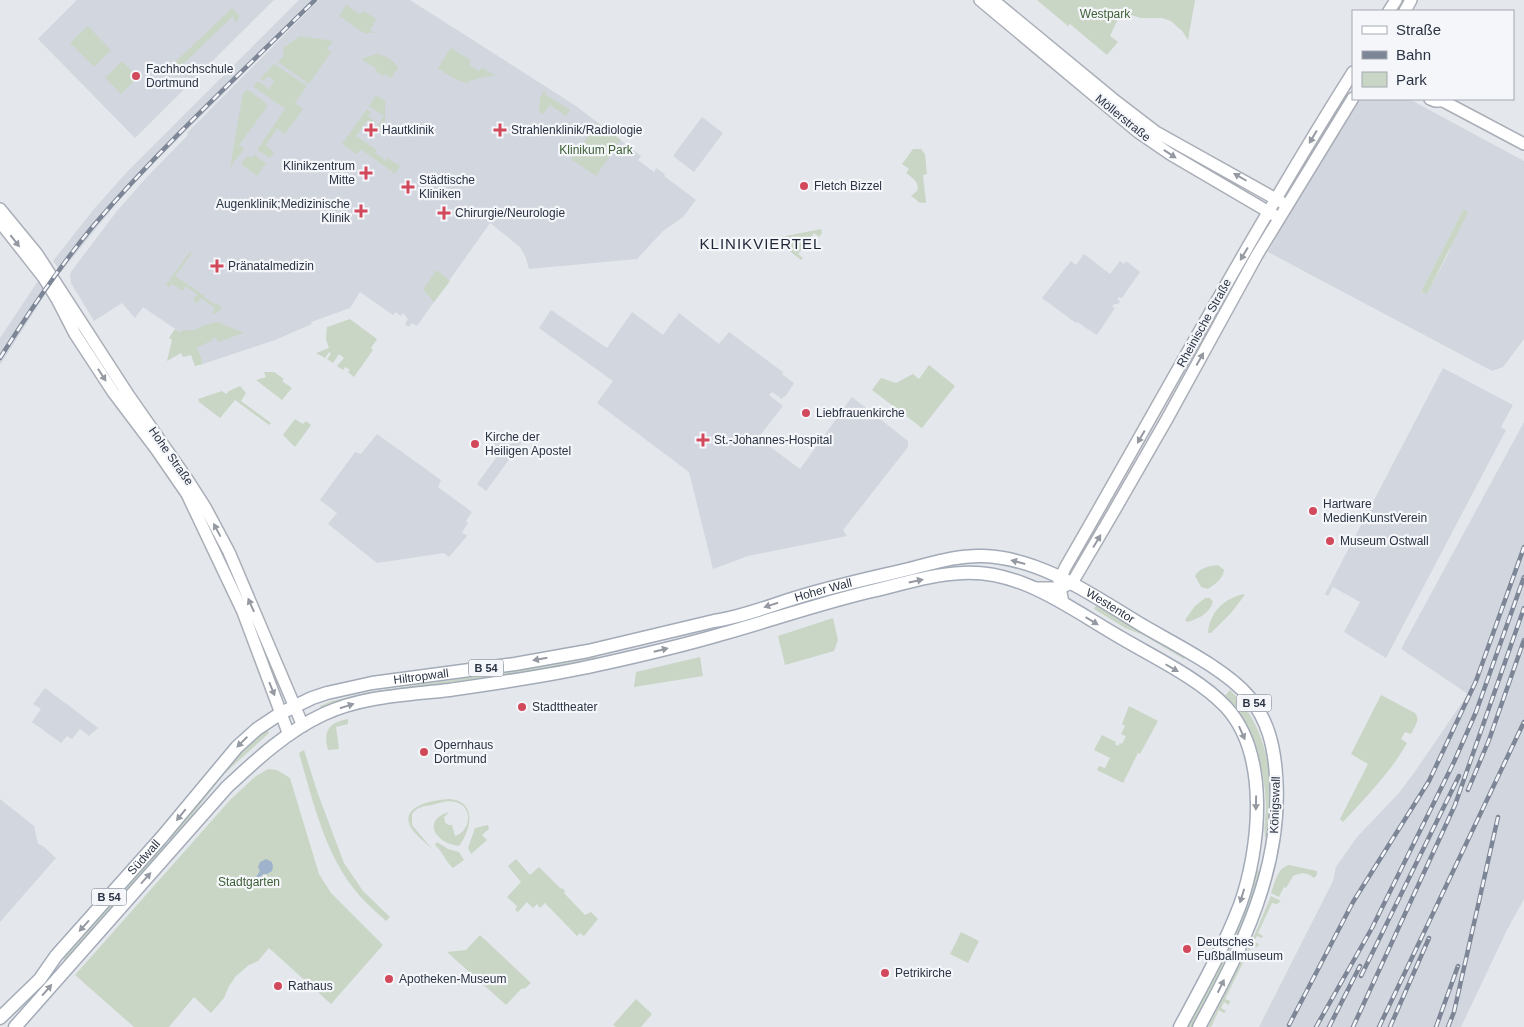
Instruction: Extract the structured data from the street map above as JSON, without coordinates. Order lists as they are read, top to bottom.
{
  "streets": {
    "main road": [
      "Möllerstraße",
      "Rheinische Straße",
      "Hohe Straße",
      "Hoher Wall",
      "Westentor",
      "B 54",
      "Hiltropwall",
      "Königswall",
      "Südwall"
    ]
  },
  "crossings": [
    ["Möllerstraße", "Rheinische Straße"],
    ["Rheinische Straße", "Westentor"],
    ["Hohe Straße", "Hiltropwall"],
    ["Hohe Straße", "Südwall"],
    ["Hoher Wall", "Westentor"],
    ["Hoher Wall", "Hiltropwall"],
    ["Westentor", "Königswall"],
    ["Hiltropwall", "Südwall"]
  ],
  "districts": ["KLINIKVIERTEL"],
  "parks": ["Westpark", "Klinikum Park", "Stadtgarten"],
  "places": {
    "other": [
      "Fachhochschule Dortmund",
      "Fletch Bizzel",
      "Liebfrauenkirche",
      "Kirche der Heiligen Apostel",
      "Hartware MedienKunstVerein",
      "Museum Ostwall",
      "Stadttheater",
      "Opernhaus Dortmund",
      "Deutsches Fußballmuseum",
      "Petrikirche",
      "Apotheken-Museum",
      "Rathaus"
    ],
    "health": [
      "Hautklinik",
      "Strahlenklinik/Radiologie",
      "Klinikzentrum Mitte",
      "Städtische Kliniken",
      "Augenklinik;Medizinische Klinik",
      "Chirurgie/Neurologie",
      "Pränatalmedizin",
      "St.-Johannes-Hospital"
    ]
  },
  "legend": ["Straße", "Bahn", "Park"]
}
